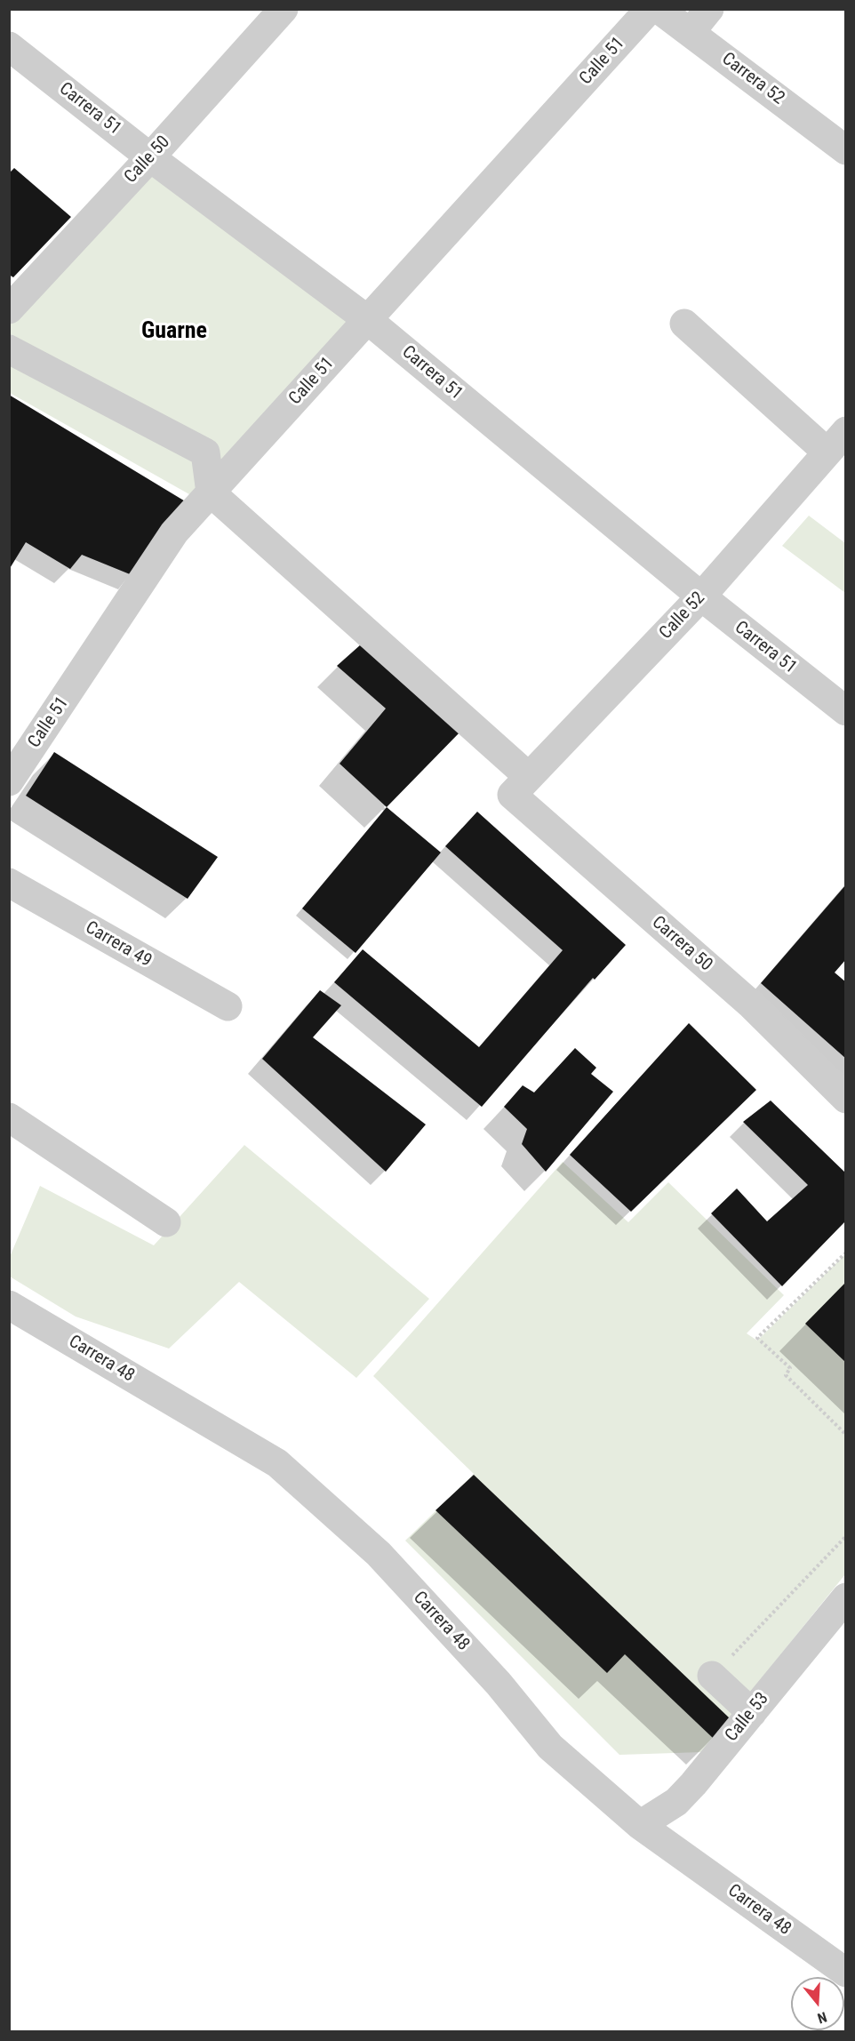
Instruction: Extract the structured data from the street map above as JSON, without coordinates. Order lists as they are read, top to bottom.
{
  "streets": {
    "street": [
      "Calle 51",
      "Carrera 52",
      "Carrera 51",
      "Calle 50",
      "Calle 52",
      "Carrera 50",
      "Carrera 49",
      "Carrera 48",
      "Calle 53"
    ]
  },
  "crossings": [
    ["Calle 51", "Carrera 51"],
    ["Calle 51", "Carrera 50"],
    ["Carrera 51", "Calle 50"],
    ["Carrera 51", "Calle 52"],
    ["Calle 52", "Carrera 50"],
    ["Carrera 48", "Calle 53"]
  ],
  "districts": ["Guarne"],
  "north": "bottom"
}
